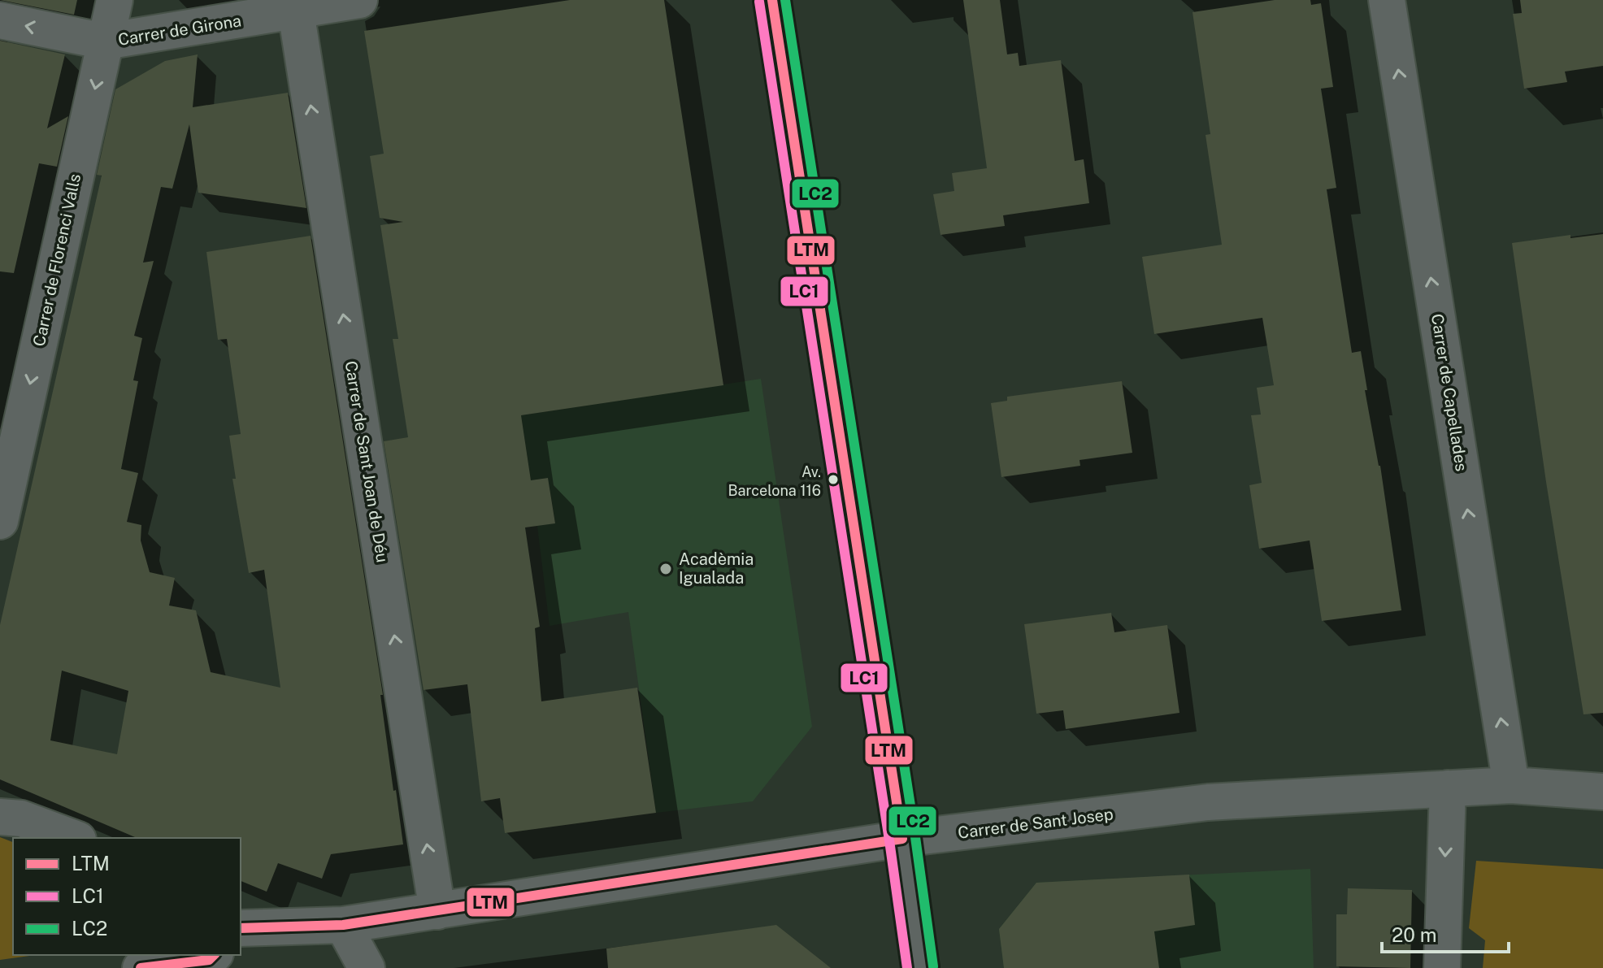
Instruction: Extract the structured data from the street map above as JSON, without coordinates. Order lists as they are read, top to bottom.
{
  "streets": {
    "street": [
      "Carrer de Girona",
      "Carrer de Florenci Valls",
      "Carrer de Capellades",
      "Carrer de Sant Joan de Déu",
      "Carrer de Sant Josep"
    ]
  },
  "crossings": [
    ["Carrer de Girona", "Carrer de Florenci Valls"],
    ["Carrer de Girona", "Carrer de Sant Joan de Déu"],
    ["Carrer de Capellades", "Carrer de Sant Josep"],
    ["Carrer de Sant Joan de Déu", "Carrer de Sant Josep"]
  ],
  "one_way": ["Carrer de Florenci Valls", "Carrer de Capellades", "Carrer de Sant Joan de Déu"],
  "places": ["Av. Barcelona 116", "Acadèmia Igualada"],
  "lines": ["transit line LTM", "transit line LC2", "transit line LC1"],
  "legend": ["LTM", "LC1", "LC2"],
  "scale_bar": "20 m"
}
